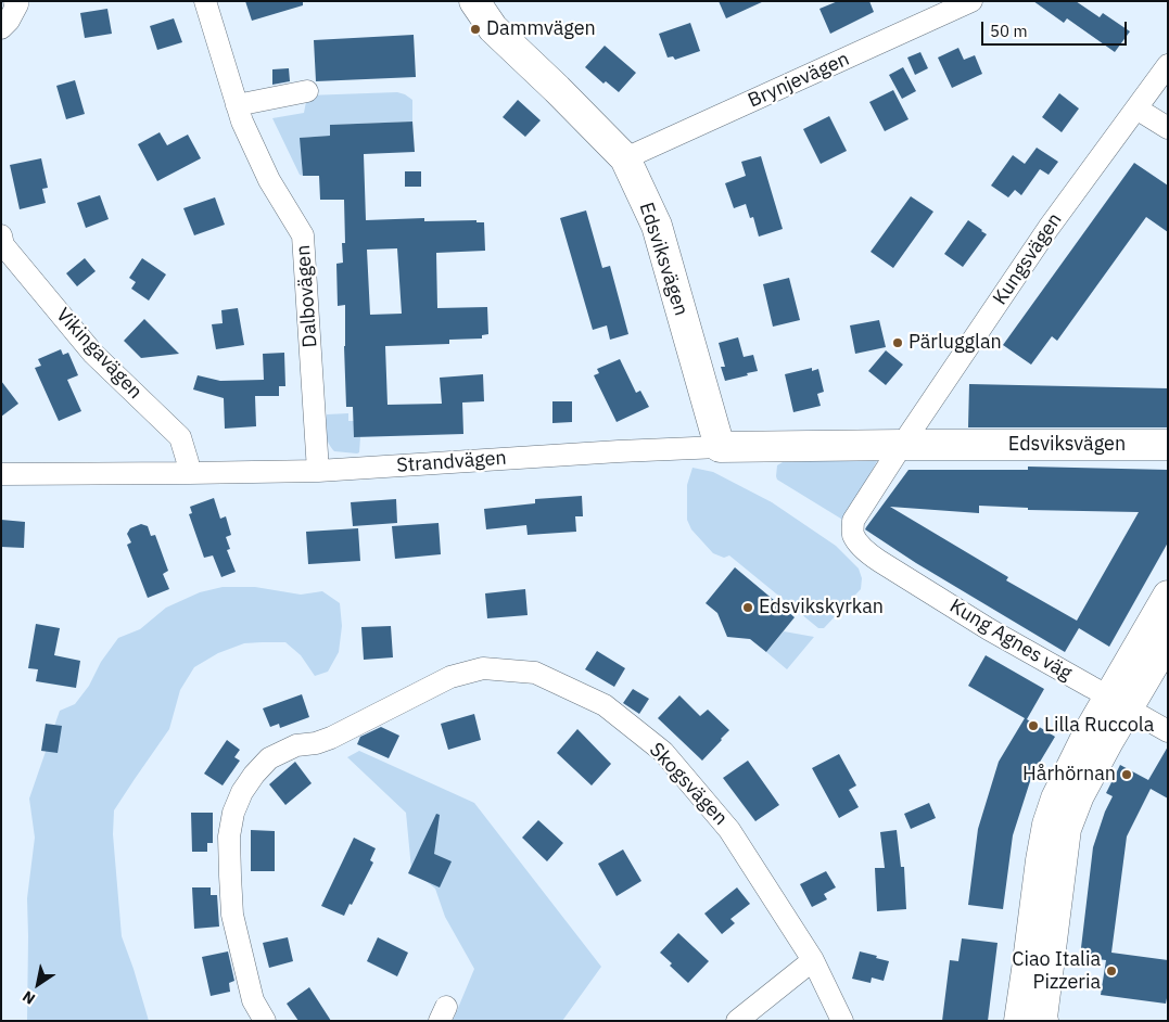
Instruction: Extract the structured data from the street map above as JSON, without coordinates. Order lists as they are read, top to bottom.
{
  "streets": {
    "street": [
      "Brynjevägen",
      "Edsviksvägen",
      "Kungsvägen",
      "Dalbovägen",
      "Vikingavägen",
      "Strandvägen",
      "Kung Agnes väg",
      "Skogsvägen"
    ]
  },
  "crossings": [
    ["Brynjevägen", "Edsviksvägen"],
    ["Edsviksvägen", "Kungsvägen"],
    ["Edsviksvägen", "Strandvägen"],
    ["Kungsvägen", "Strandvägen"],
    ["Kungsvägen", "Kung Agnes väg"],
    ["Dalbovägen", "Strandvägen"],
    ["Vikingavägen", "Strandvägen"]
  ],
  "places": [
    "Dammvägen",
    "Pärlugglan",
    "Edsvikskyrkan",
    "Lilla Ruccola",
    "Hårhörnan",
    "Ciao Italia Pizzeria"
  ],
  "scale_bar": "50 m",
  "north": "bottom left"
}
